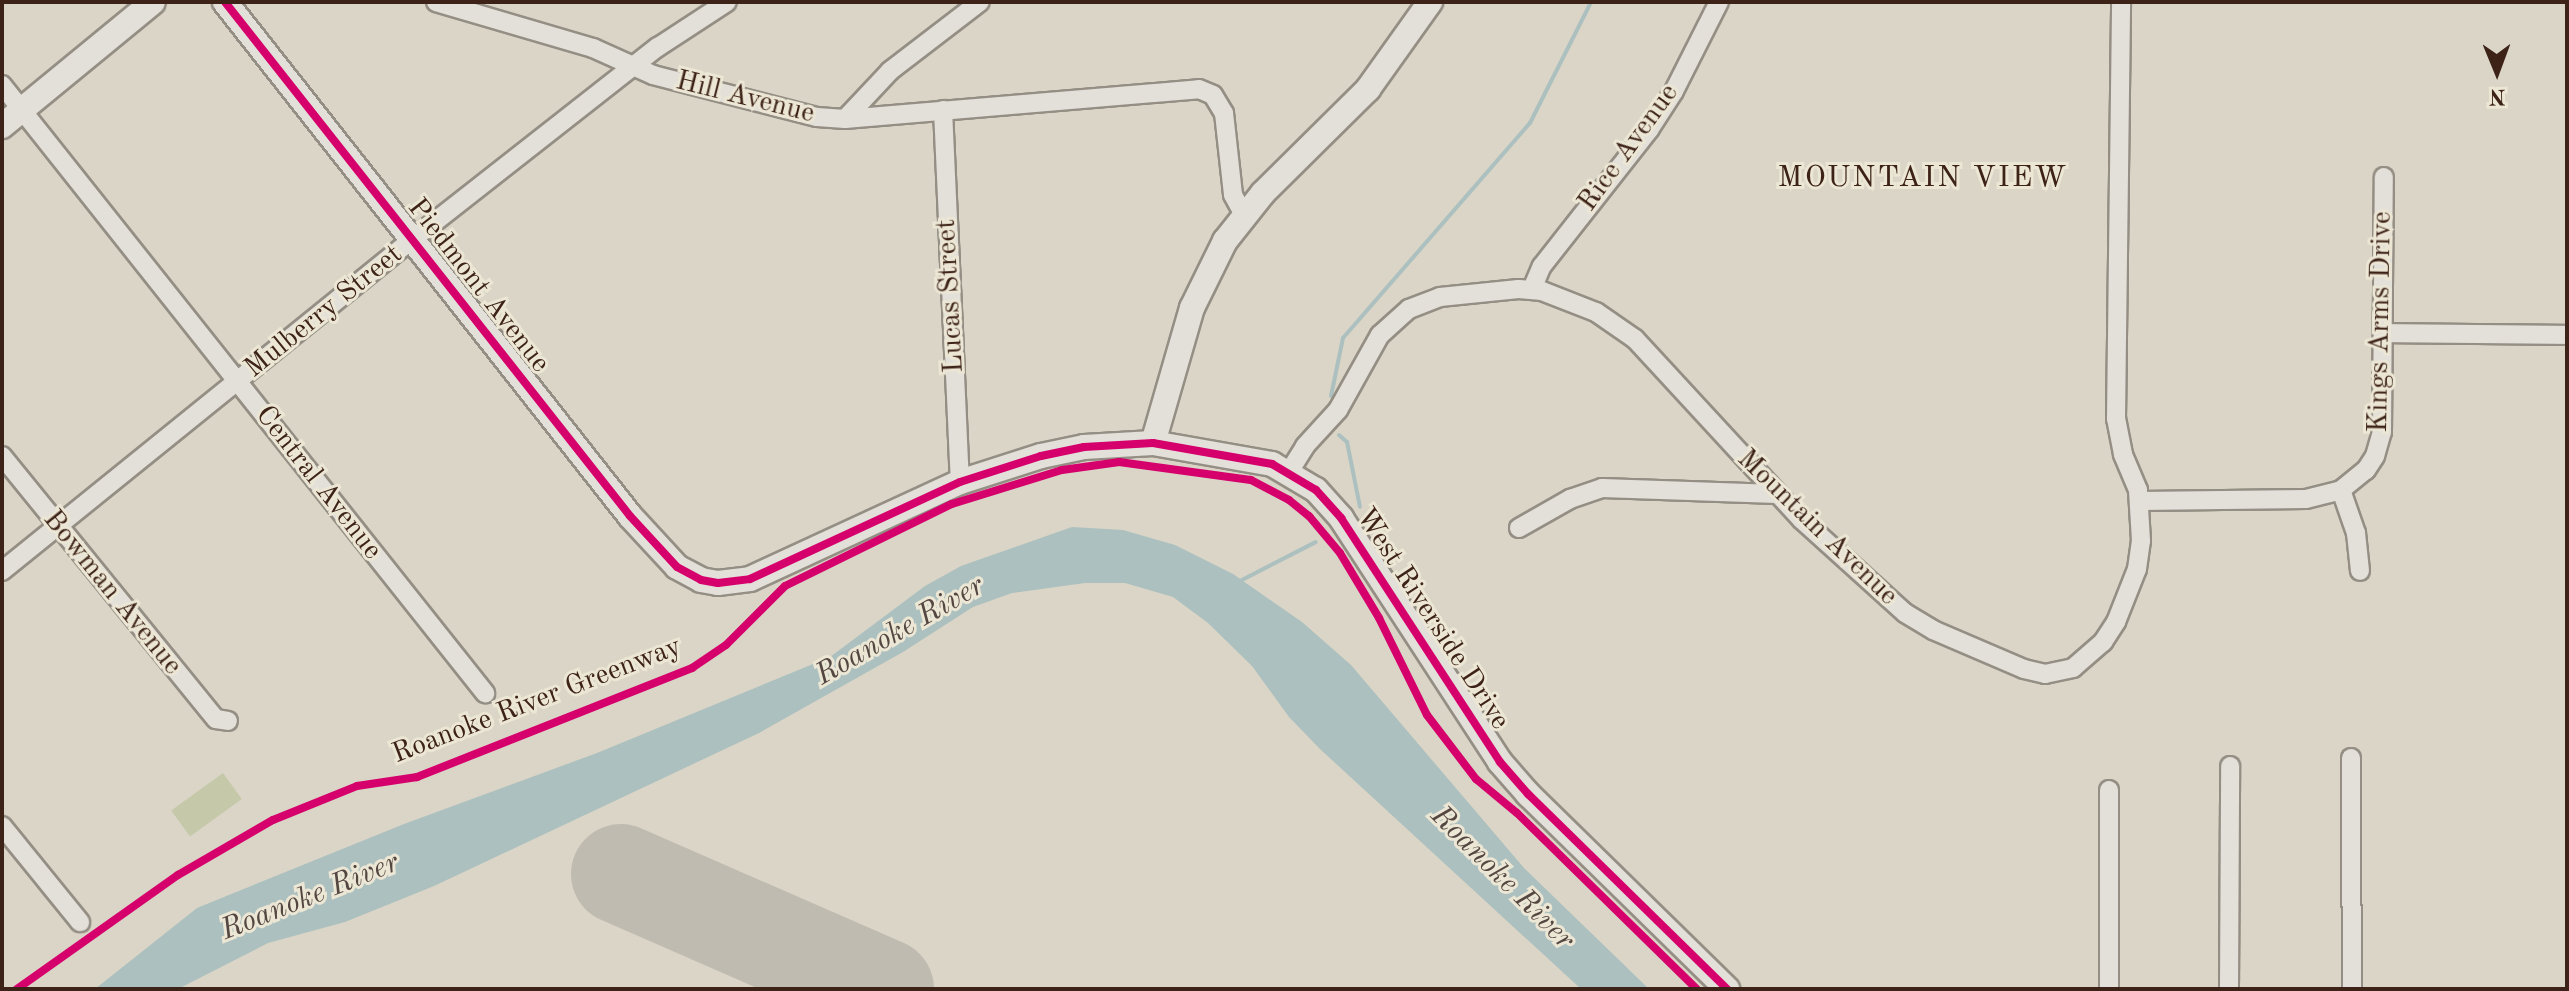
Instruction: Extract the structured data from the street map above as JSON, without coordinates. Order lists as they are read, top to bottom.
{
  "streets": {
    "street": [
      "Hill Avenue",
      "Rice Avenue",
      "Piedmont Avenue",
      "Lucas Street",
      "Mulberry Street",
      "Kings Arms Drive",
      "Central Avenue",
      "Mountain Avenue",
      "Bowman Avenue",
      "West Riverside Drive"
    ],
    "cycle path": ["Roanoke River Greenway"]
  },
  "crossings": [
    ["Hill Avenue", "Lucas Street"],
    ["Hill Avenue", "Mulberry Street"],
    ["Rice Avenue", "Mountain Avenue"],
    ["Piedmont Avenue", "Mulberry Street"],
    ["Piedmont Avenue", "West Riverside Drive"],
    ["Lucas Street", "West Riverside Drive"],
    ["Mulberry Street", "Central Avenue"],
    ["Mulberry Street", "Bowman Avenue"],
    ["Mountain Avenue", "West Riverside Drive"]
  ],
  "districts": ["MOUNTAIN VIEW"],
  "water": ["Roanoke River"],
  "north": "bottom"
}
